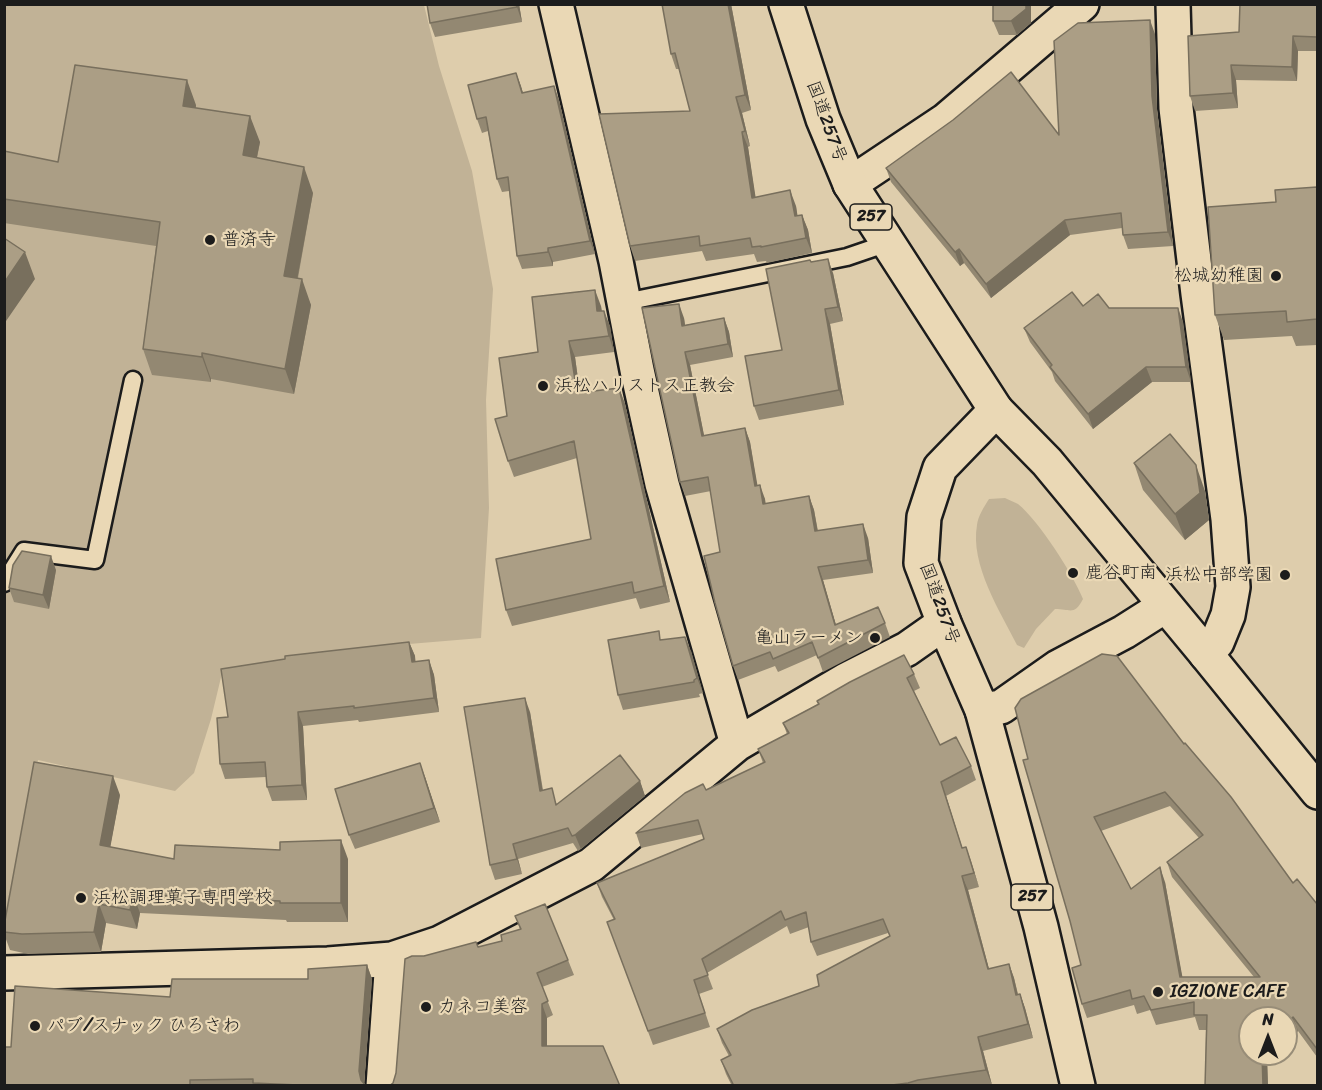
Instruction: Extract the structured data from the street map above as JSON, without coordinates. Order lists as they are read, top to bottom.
{
  "streets": {
    "main road": ["国道257号", "257"]
  },
  "places": [
    "普済寺",
    "松城幼稚園",
    "浜松ハリストス正教会",
    "鹿谷町南",
    "浜松中部学園",
    "亀山ラーメン",
    "浜松調理菓子専門学校",
    "IGZIONE CAFE",
    "カネコ美容",
    "パブ/スナック ひろさわ"
  ],
  "north": "top"
}
